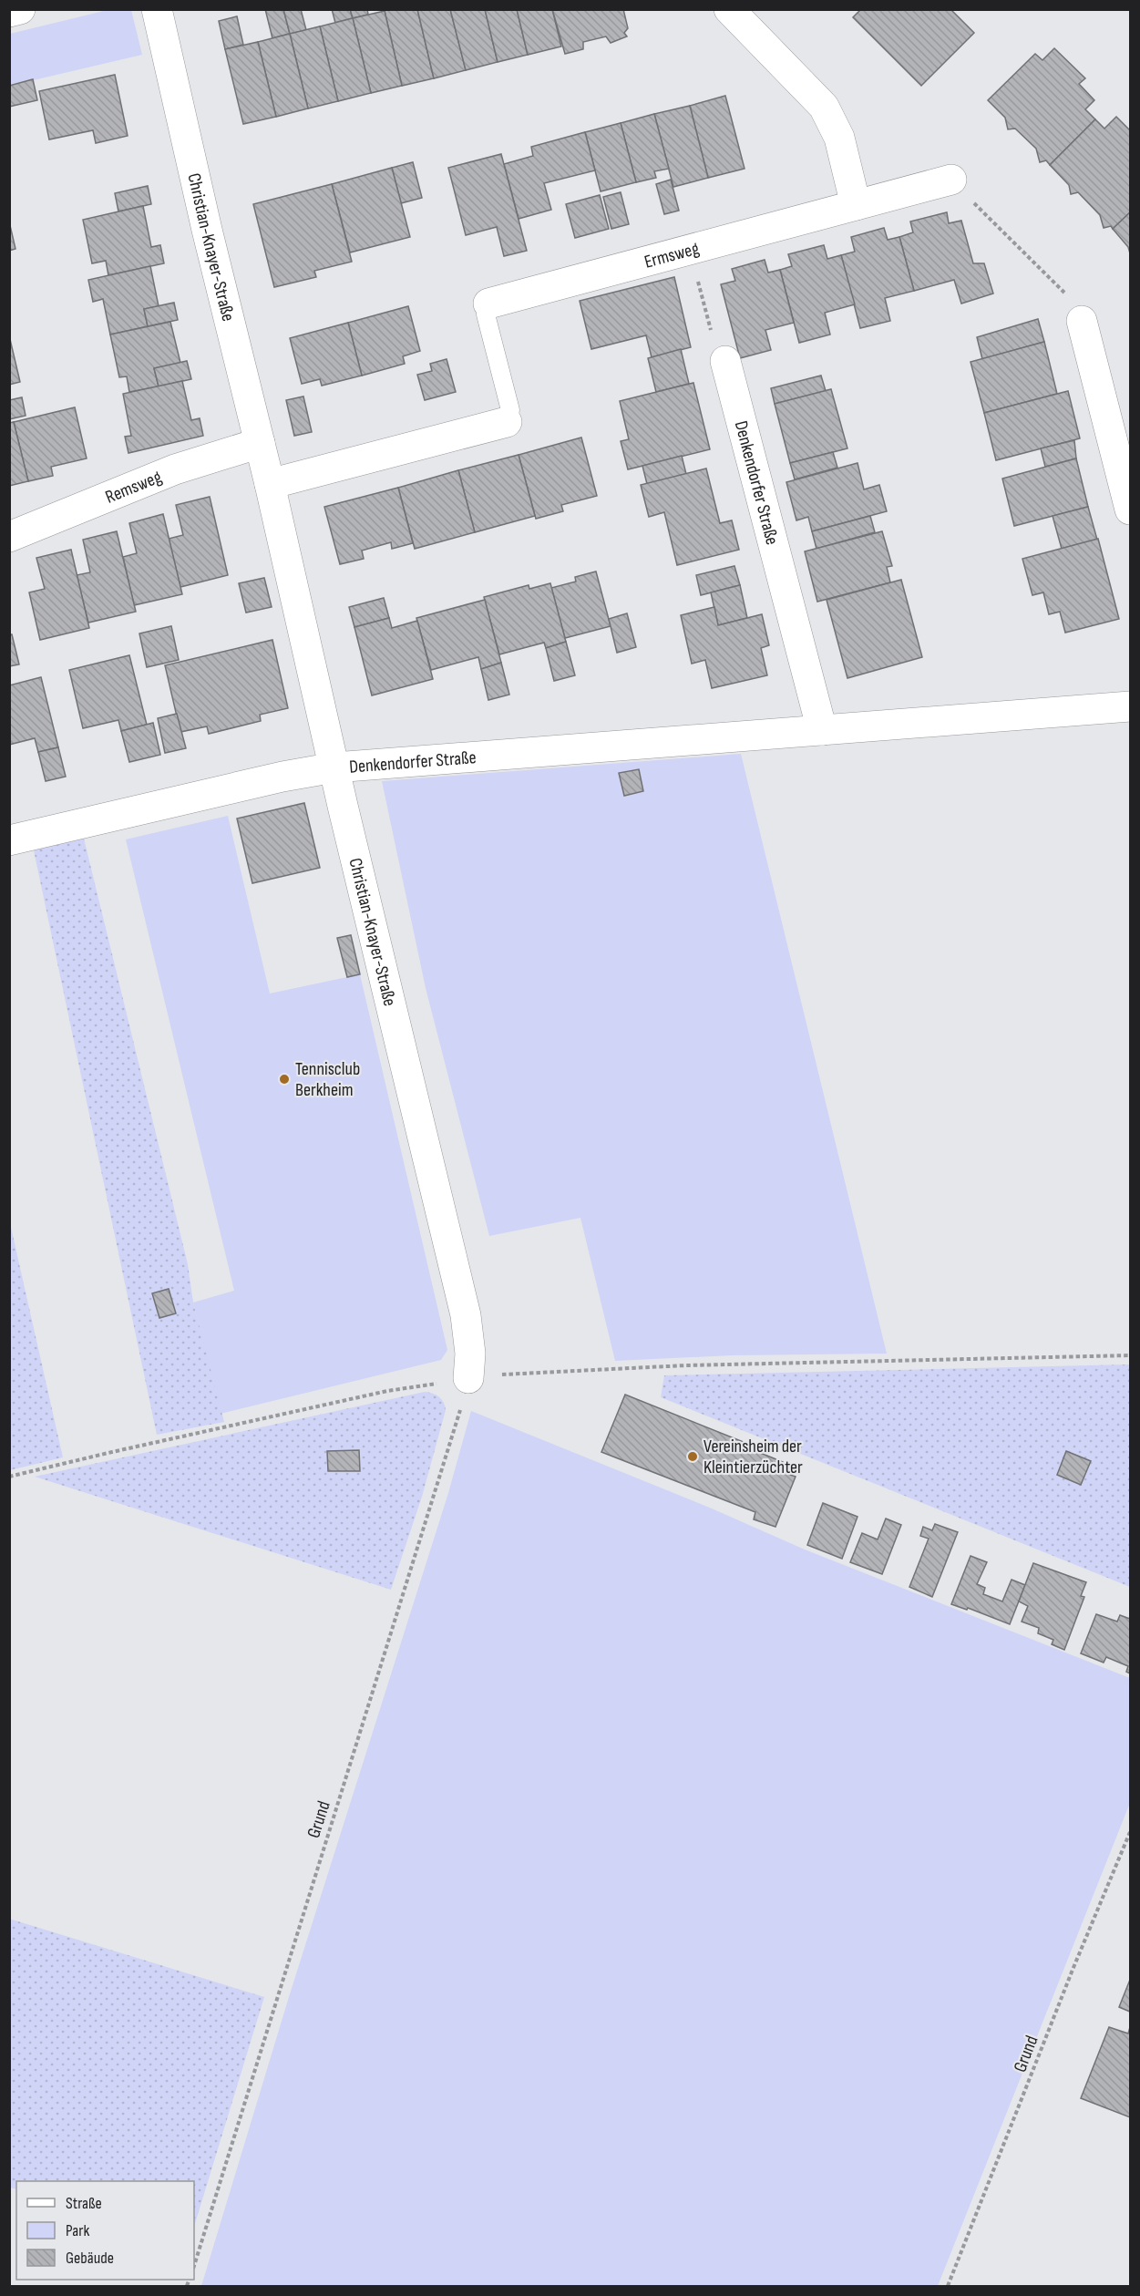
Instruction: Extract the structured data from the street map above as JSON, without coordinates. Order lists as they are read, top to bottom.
{
  "streets": {
    "street": [
      "Christian-Knayer-Straße",
      "Ermsweg",
      "Denkendorfer Straße",
      "Remsweg"
    ],
    "path": ["Grund"]
  },
  "crossings": [
    ["Christian-Knayer-Straße", "Denkendorfer Straße"],
    ["Christian-Knayer-Straße", "Remsweg"],
    ["Christian-Knayer-Straße", "Grund"]
  ],
  "places": ["Tennisclub Berkheim", "Vereinsheim der Kleintierzüchter"],
  "legend": ["Straße", "Park", "Gebäude"]
}
